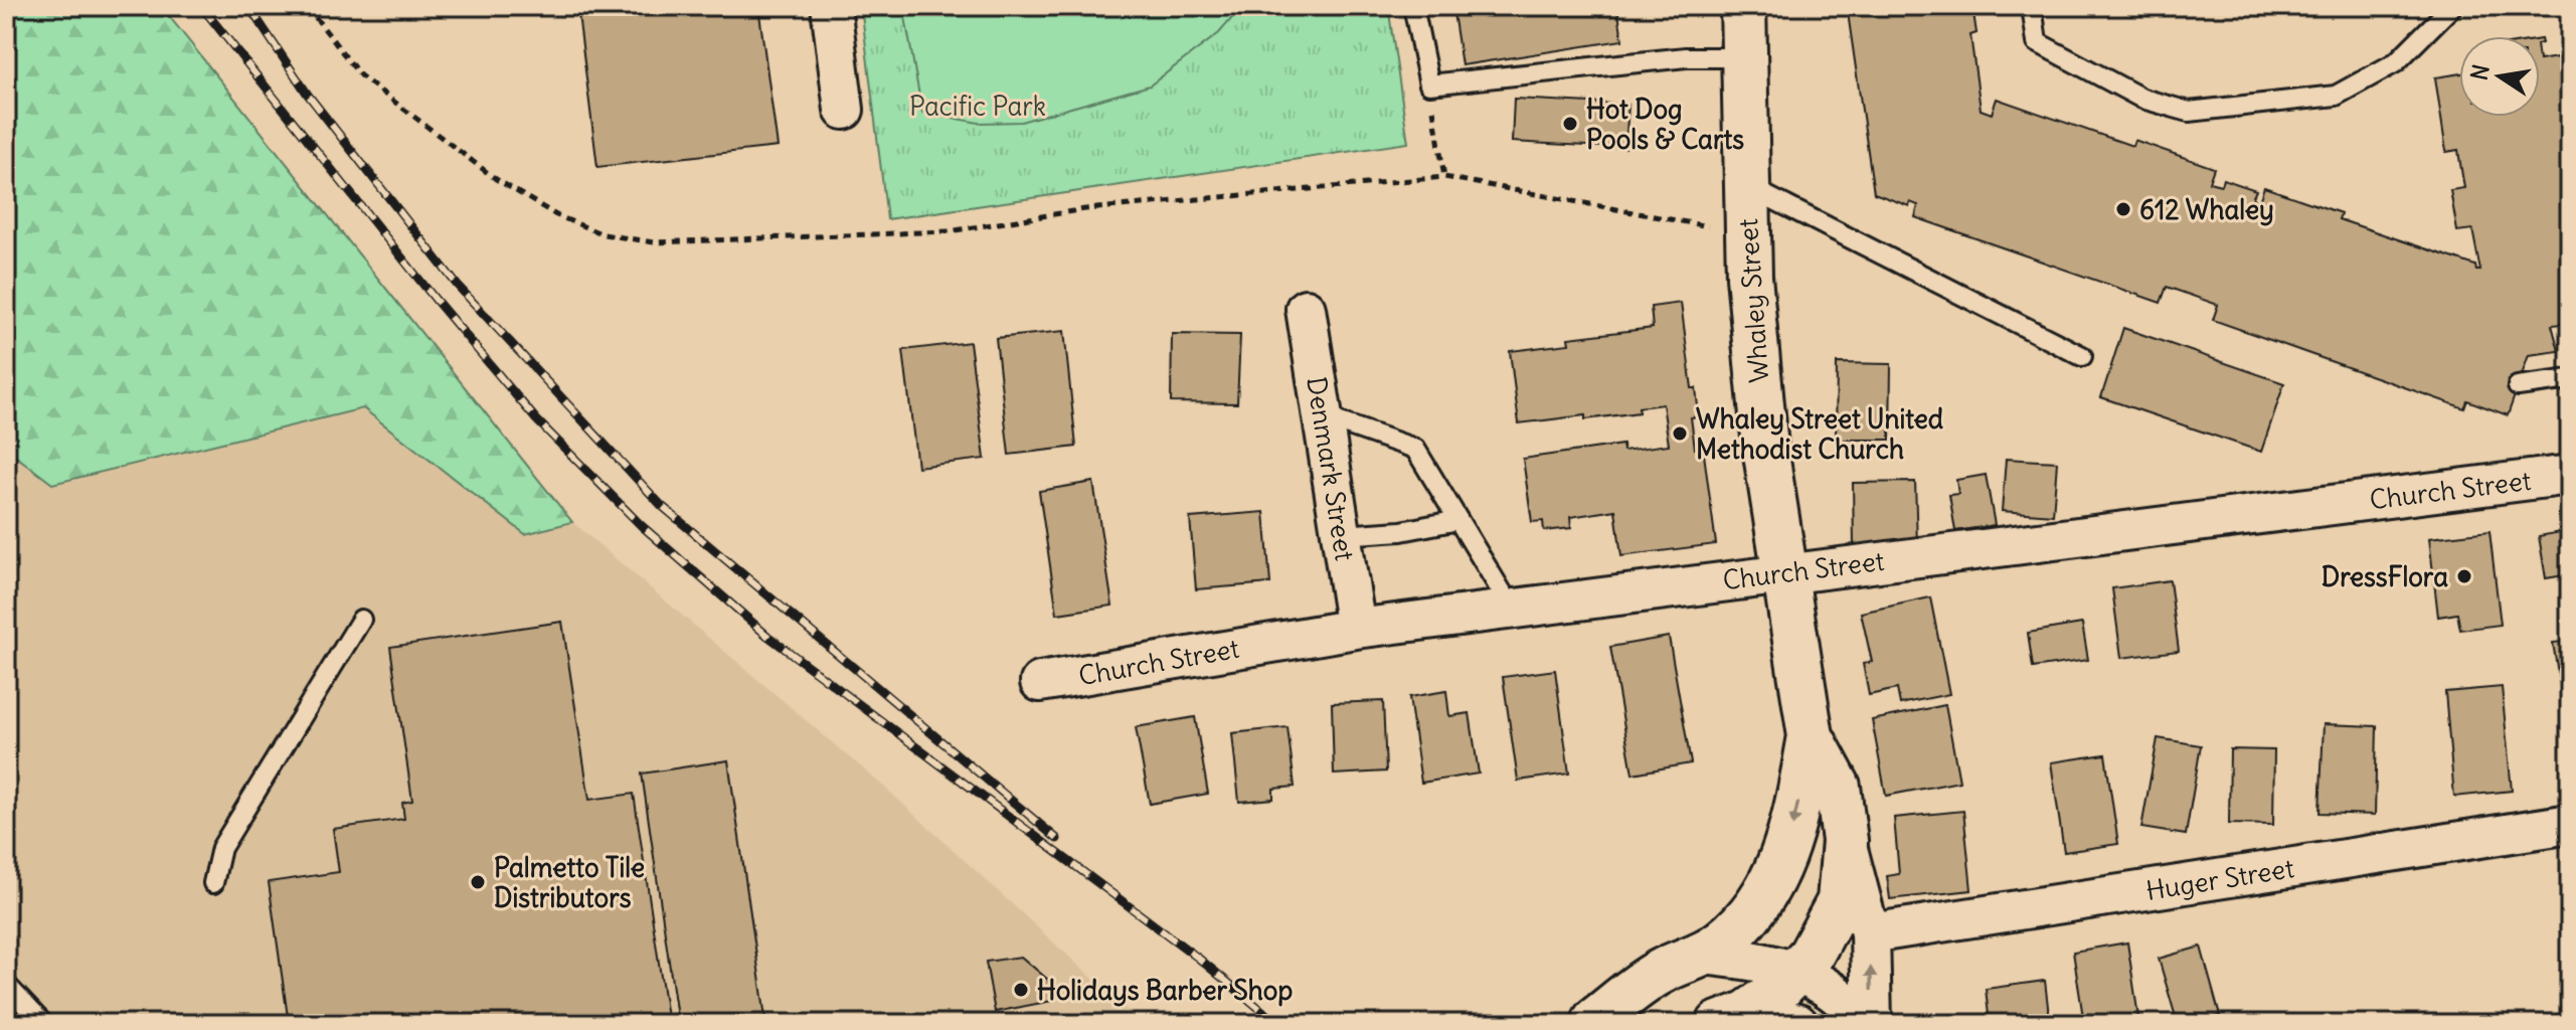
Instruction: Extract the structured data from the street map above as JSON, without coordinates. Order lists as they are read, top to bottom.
{
  "streets": {
    "main road": ["Whaley Street"],
    "street": ["Denmark Street", "Church Street", "Huger Street"]
  },
  "crossings": [
    ["Whaley Street", "Church Street"],
    ["Whaley Street", "Huger Street"],
    ["Denmark Street", "Church Street"]
  ],
  "parks": ["Pacific Park"],
  "places": [
    "Hot Dog Pools & Carts",
    "612 Whaley",
    "Whaley Street United Methodist Church",
    "DressFlora",
    "Palmetto Tile Distributors",
    "Holidays Barber Shop"
  ],
  "north": "left"
}
